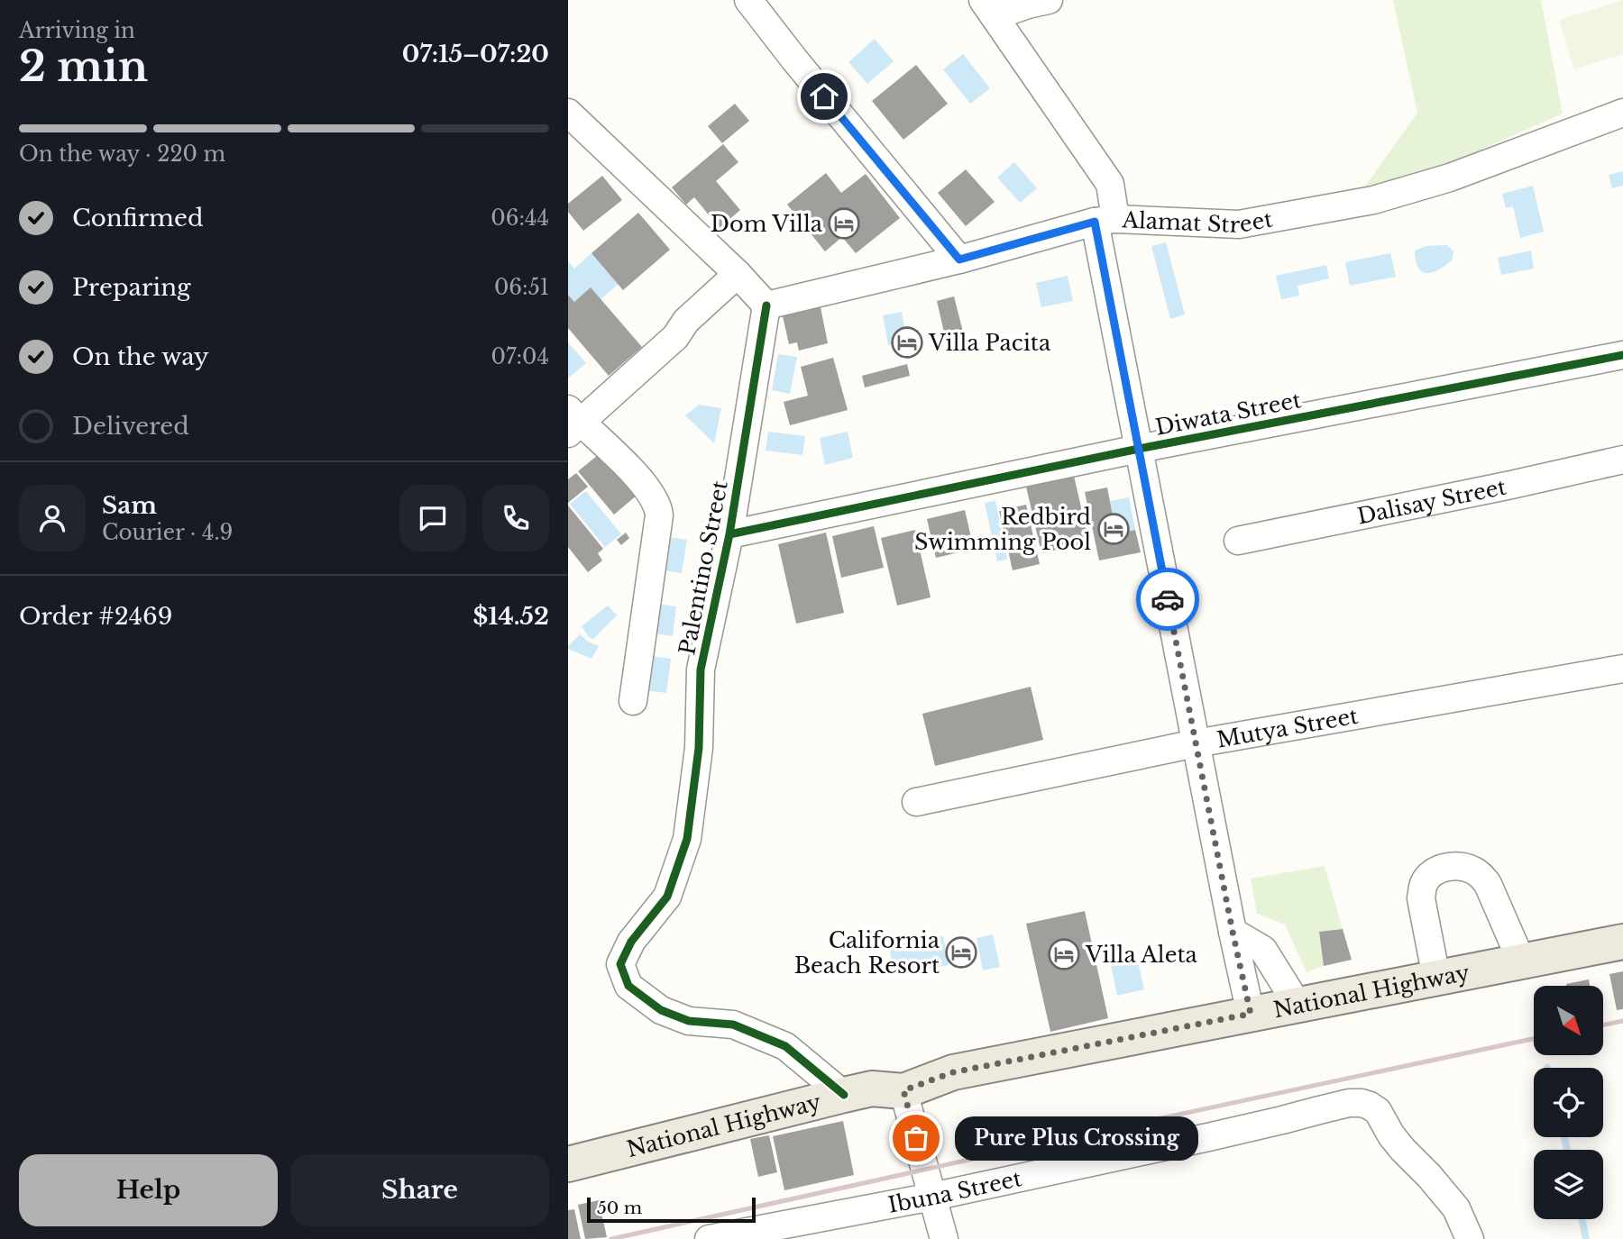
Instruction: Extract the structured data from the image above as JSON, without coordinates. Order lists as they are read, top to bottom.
{
  "streets": {
    "main road": ["National Highway"],
    "street": [
      "Alamat Street",
      "Diwata Street",
      "Dalisay Street",
      "Palentino Street",
      "Mutya Street",
      "Ibuna Street"
    ]
  },
  "crossings": [
    ["Alamat Street", "Palentino Street"],
    ["Diwata Street", "Palentino Street"],
    ["Palentino Street", "National Highway"]
  ],
  "places": {
    "hotel": [
      "Dom Villa",
      "Villa Pacita",
      "Redbird Swimming Pool",
      "California Beach Resort",
      "Villa Aleta"
    ],
    "other": ["Pure Plus Crossing"]
  },
  "scale_bar": "50 m",
  "north": "bottom right",
  "page": {
    "heading": ["2 min", "Arriving in", "07:15–07:20"],
    "panel": [
      "Sam",
      "Courier · 4.9",
      "Order #2469",
      "$14.52"
    ],
    "bar": "On the way · 220 m",
    "list": [
      ["Confirmed", "06:44"],
      ["Preparing", "06:51"],
      ["On the way", "07:04"],
      "Delivered"
    ],
    "bubble": "Pure Plus Crossing",
    "buttons": ["Help", "Share"],
    "scale": "50 m"
  }
}
